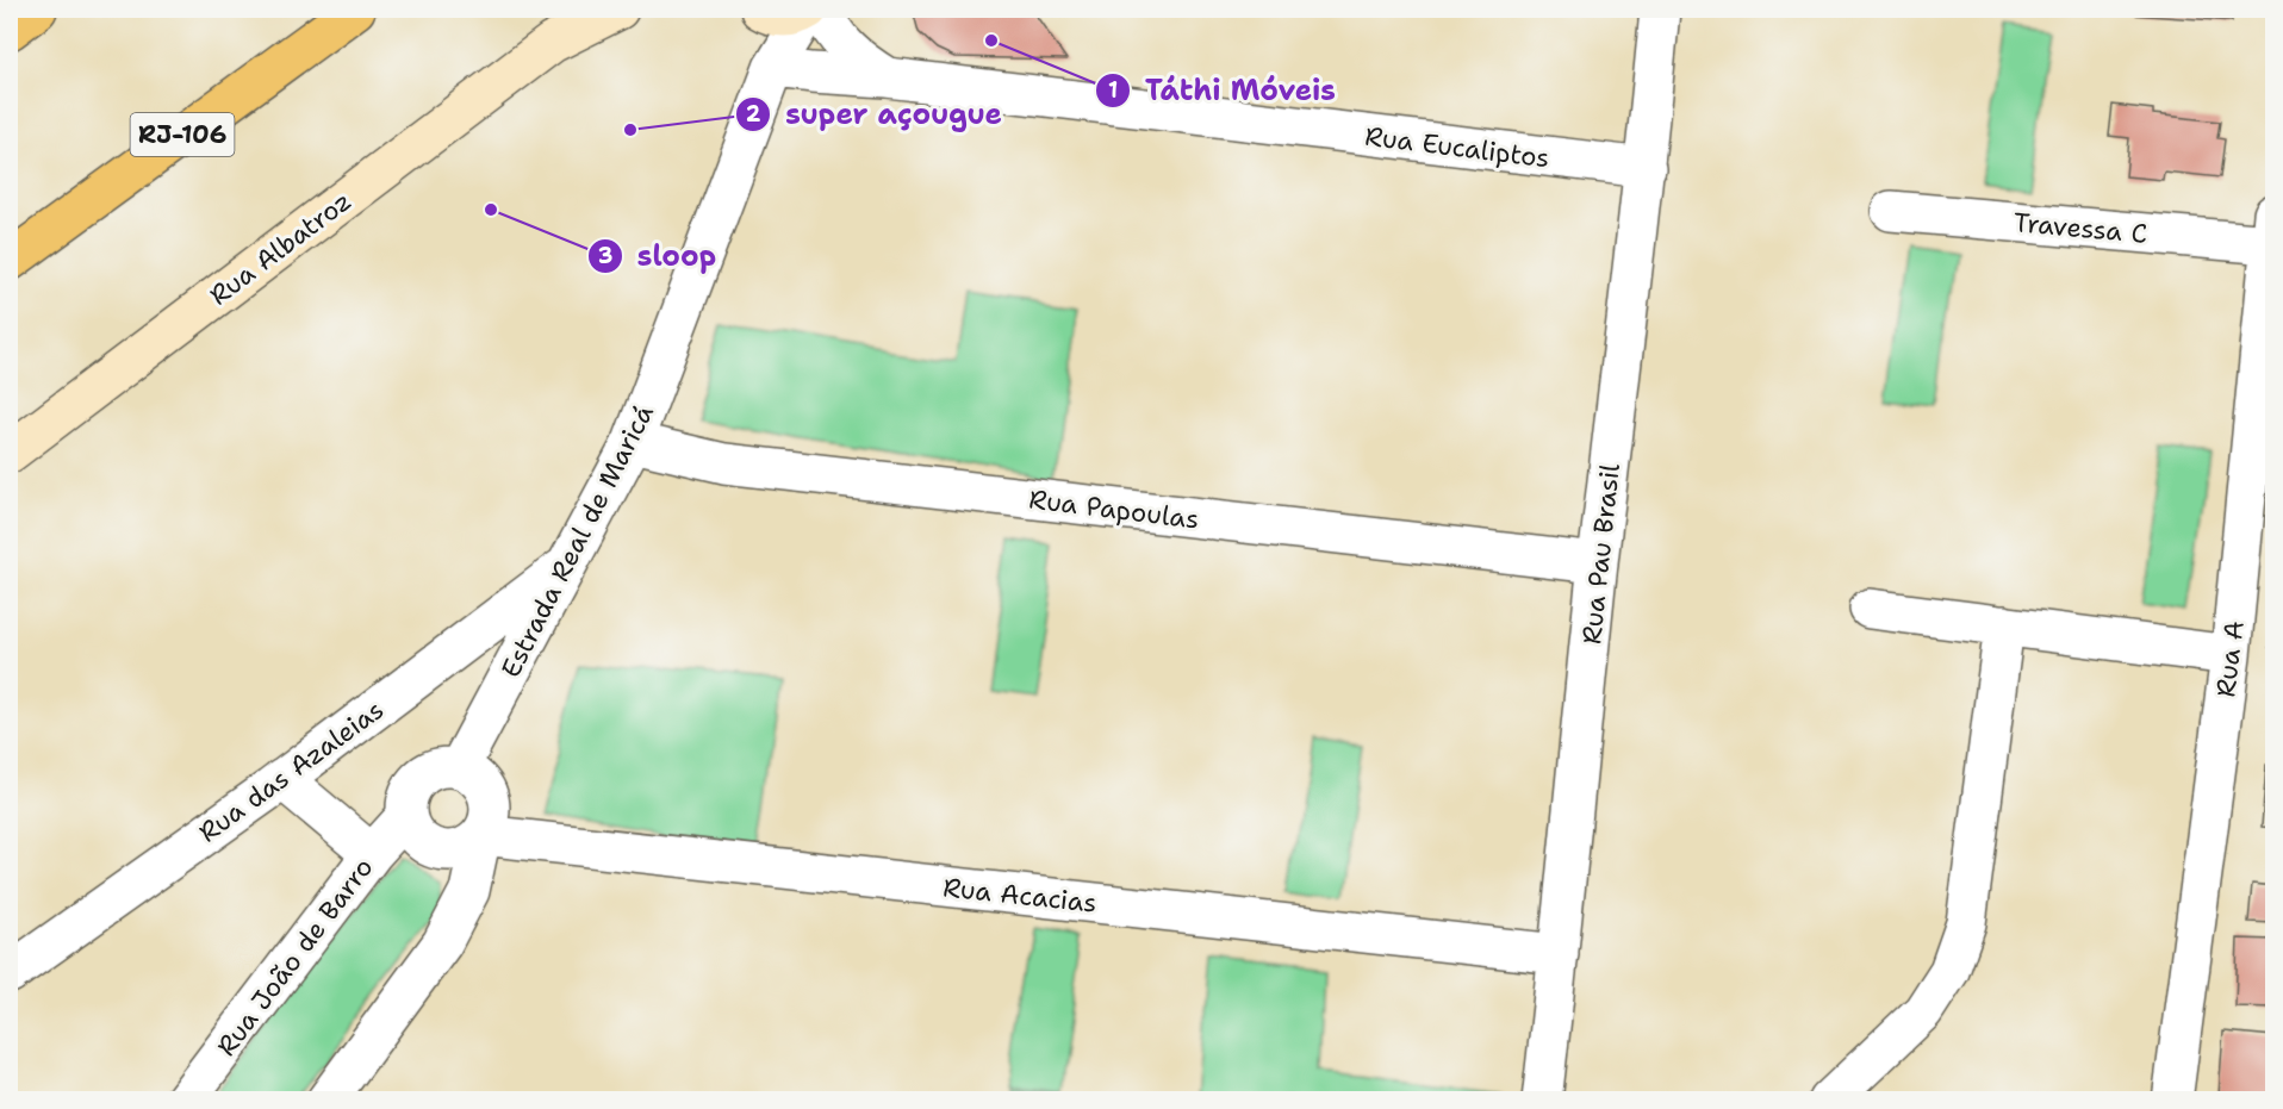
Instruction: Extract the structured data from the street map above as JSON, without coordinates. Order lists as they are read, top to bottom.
{
  "streets": {
    "highway": ["RJ-106"],
    "main road": ["Rua Albatroz"],
    "street": [
      "Rua Eucaliptos",
      "Travessa C",
      "Rua Papoulas",
      "Estrada Real de Maricá",
      "Rua Pau Brasil",
      "Rua A",
      "Rua das Azaleias",
      "Rua Acacias",
      "Rua João de Barro"
    ]
  },
  "crossings": [
    ["Rua Eucaliptos", "Estrada Real de Maricá"],
    ["Rua Eucaliptos", "Rua Pau Brasil"],
    ["Travessa C", "Rua A"],
    ["Rua Papoulas", "Estrada Real de Maricá"],
    ["Rua Papoulas", "Rua Pau Brasil"],
    ["Estrada Real de Maricá", "Rua das Azaleias"],
    ["Estrada Real de Maricá", "Rua Acacias"],
    ["Estrada Real de Maricá", "Rua João de Barro"],
    ["Rua Pau Brasil", "Rua Acacias"],
    ["Rua Acacias", "Rua João de Barro"]
  ],
  "places": ["Táthi Móveis", "super açougue", "sloop"]
}
